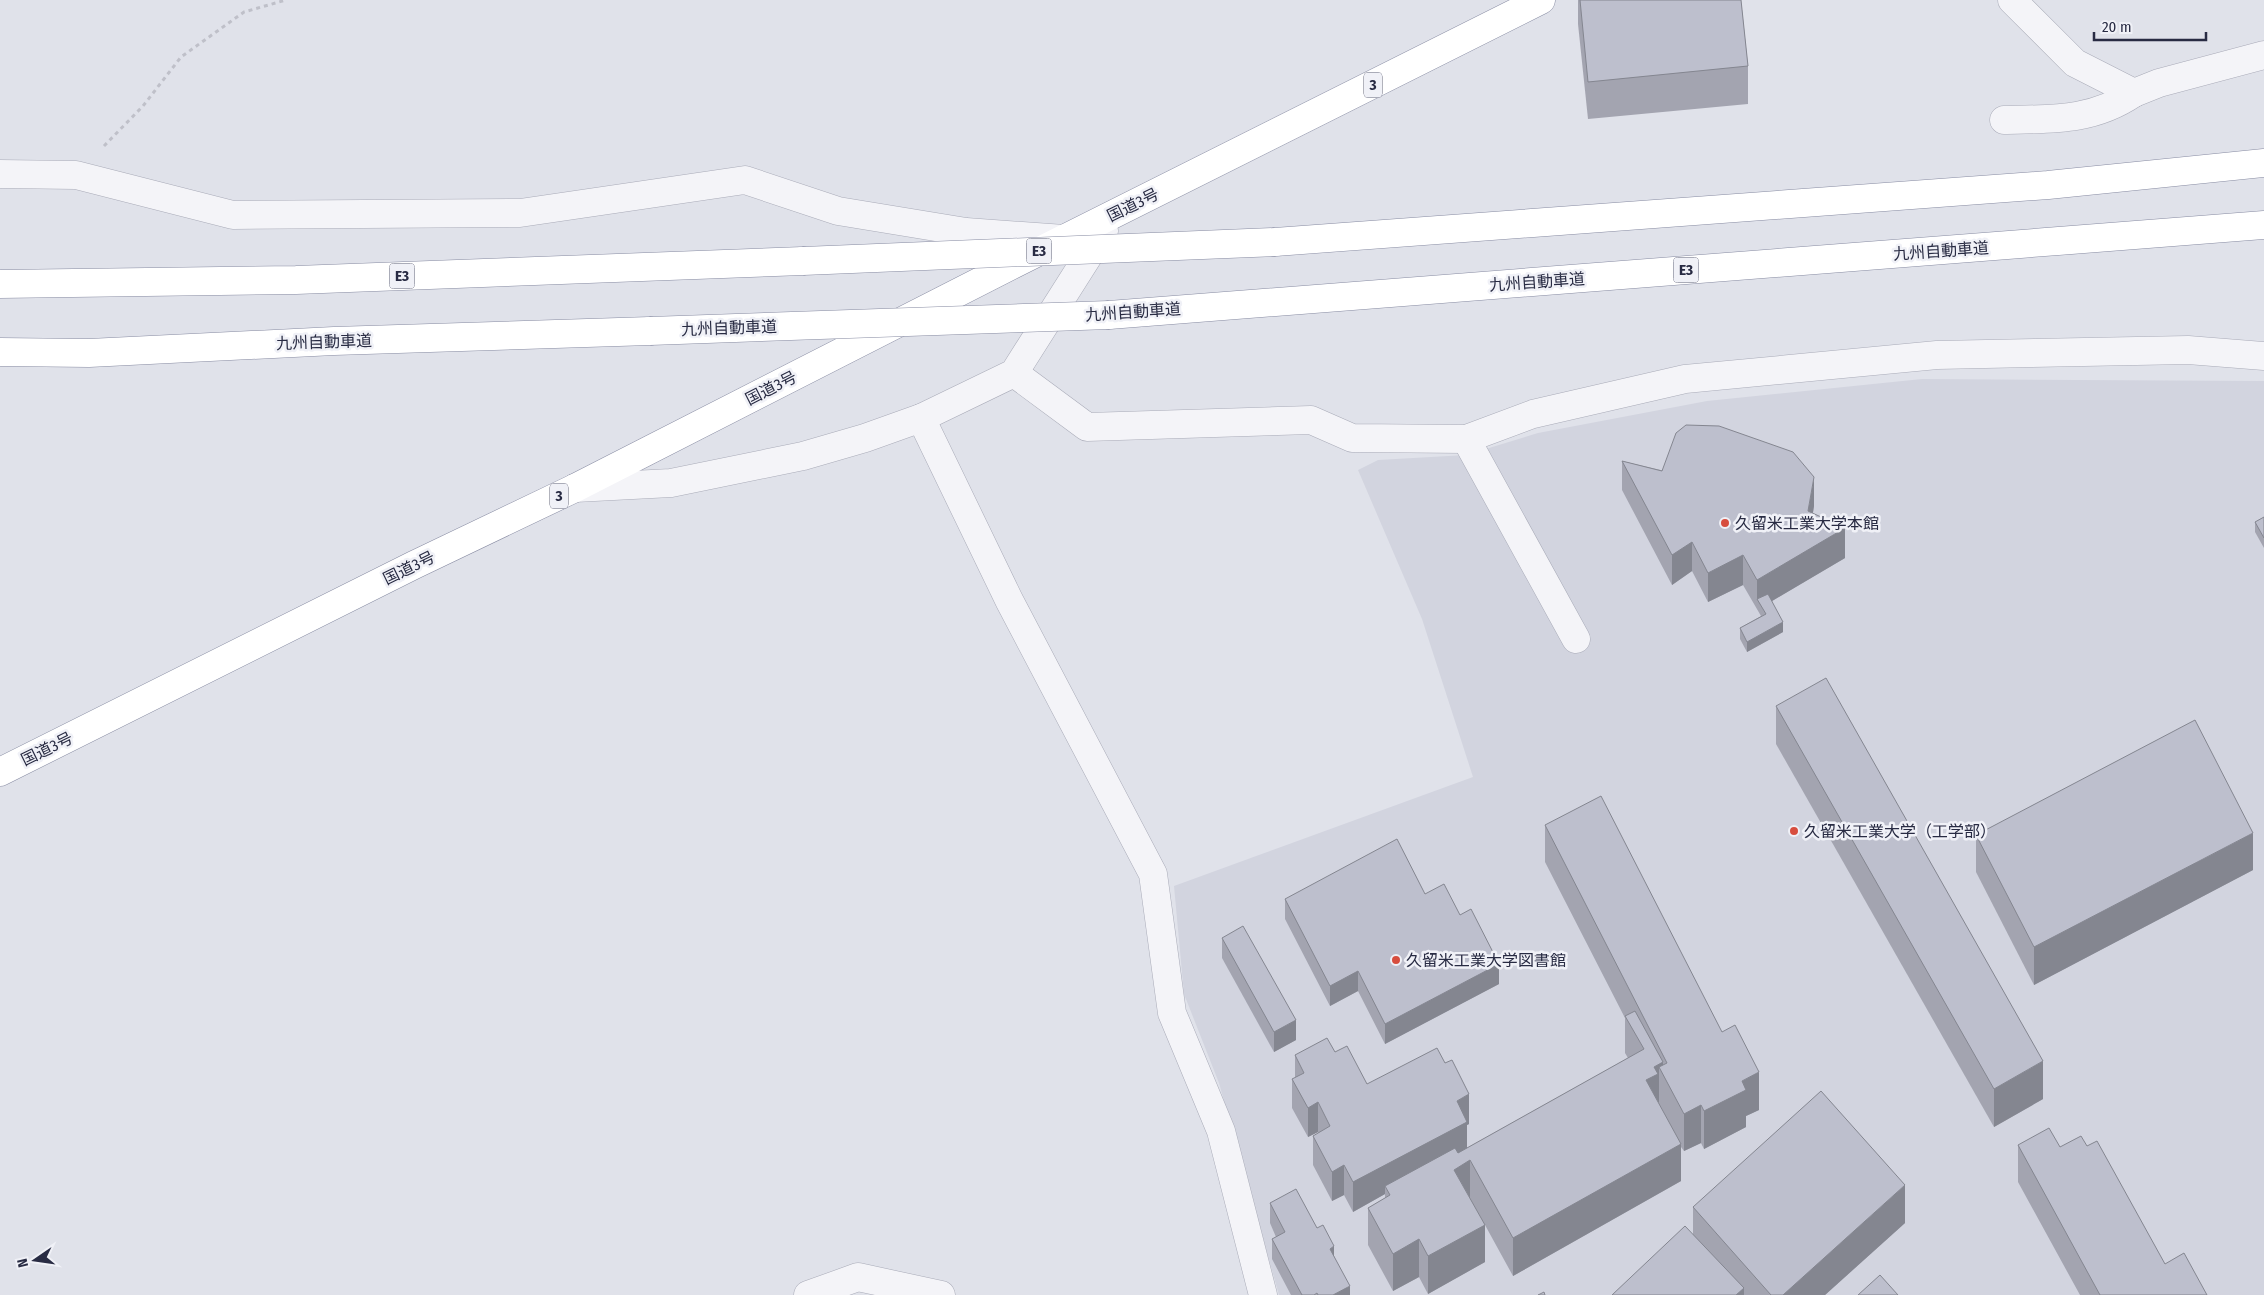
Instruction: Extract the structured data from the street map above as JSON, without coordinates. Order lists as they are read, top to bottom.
{
  "streets": {
    "highway": [
      "3",
      "国道3号",
      "E3",
      "九州自動車道"
    ]
  },
  "places": ["久留米工業大学本館", "久留米工業大学（工学部）", "久留米工業大学図書館"],
  "scale_bar": "20 m",
  "north": "left"
}
